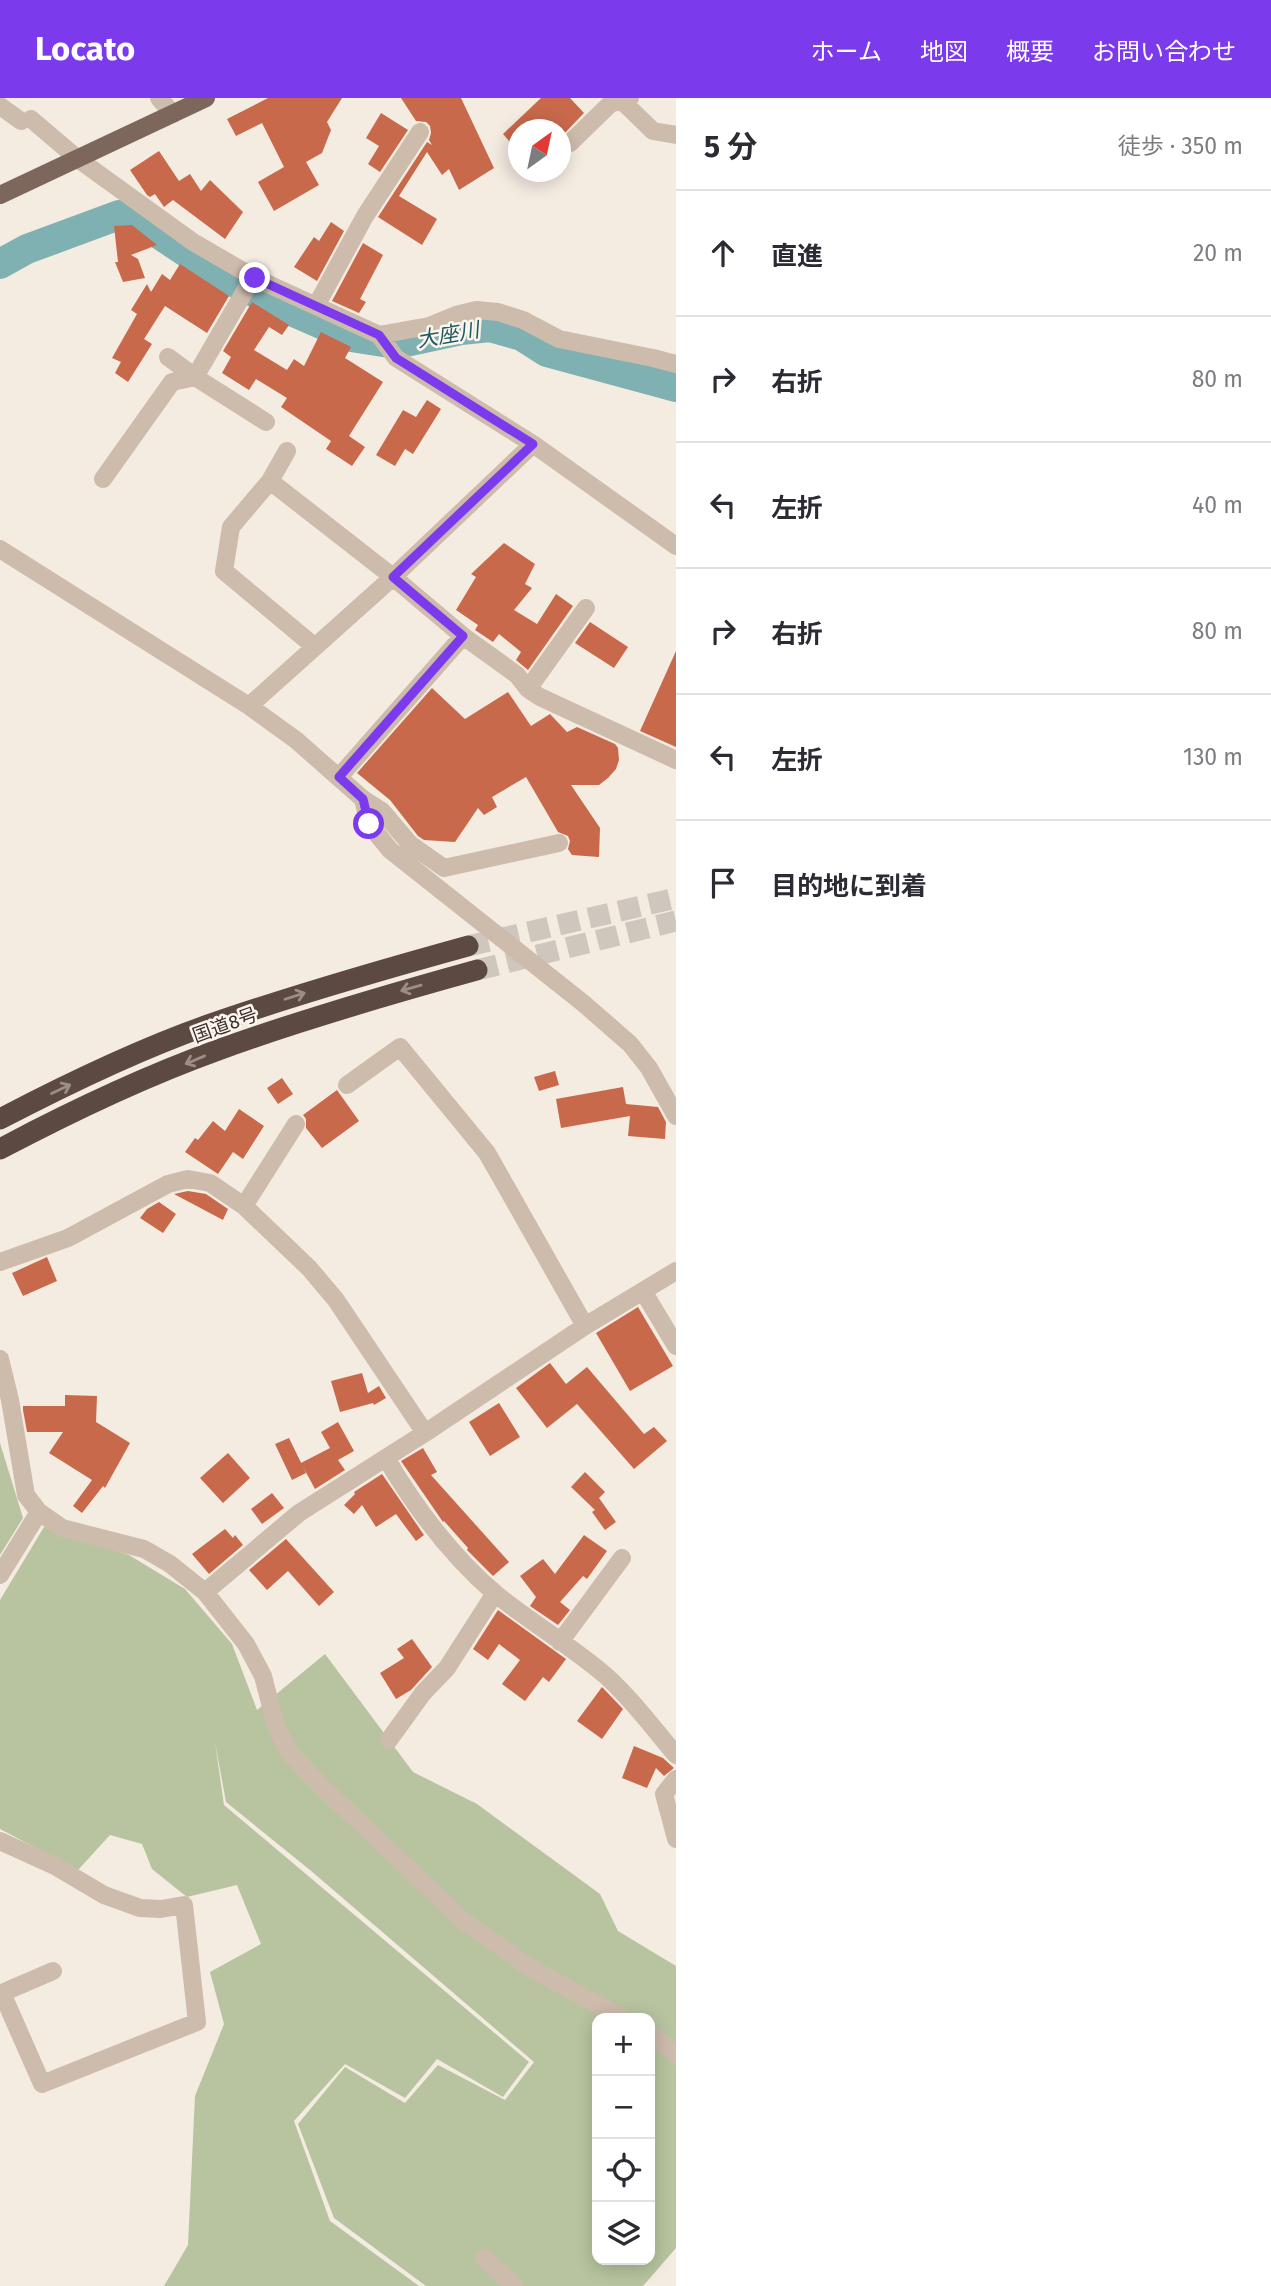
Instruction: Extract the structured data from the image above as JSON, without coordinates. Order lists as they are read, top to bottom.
{
  "streets": {
    "highway": ["国道8号"]
  },
  "water": ["大座川"],
  "north": "top right",
  "page": {
    "header": "Locato",
    "nav": [
      "ホーム",
      "地図",
      "概要",
      "お問い合わせ"
    ],
    "heading": ["5 分", "徒歩 · 350 m"],
    "list": [
      ["直進", "20 m"],
      ["右折", "80 m"],
      ["左折", "40 m"],
      ["右折", "80 m"],
      ["左折", "130 m"],
      "目的地に到着"
    ],
    "map_buttons": ["+", "−"]
  }
}
